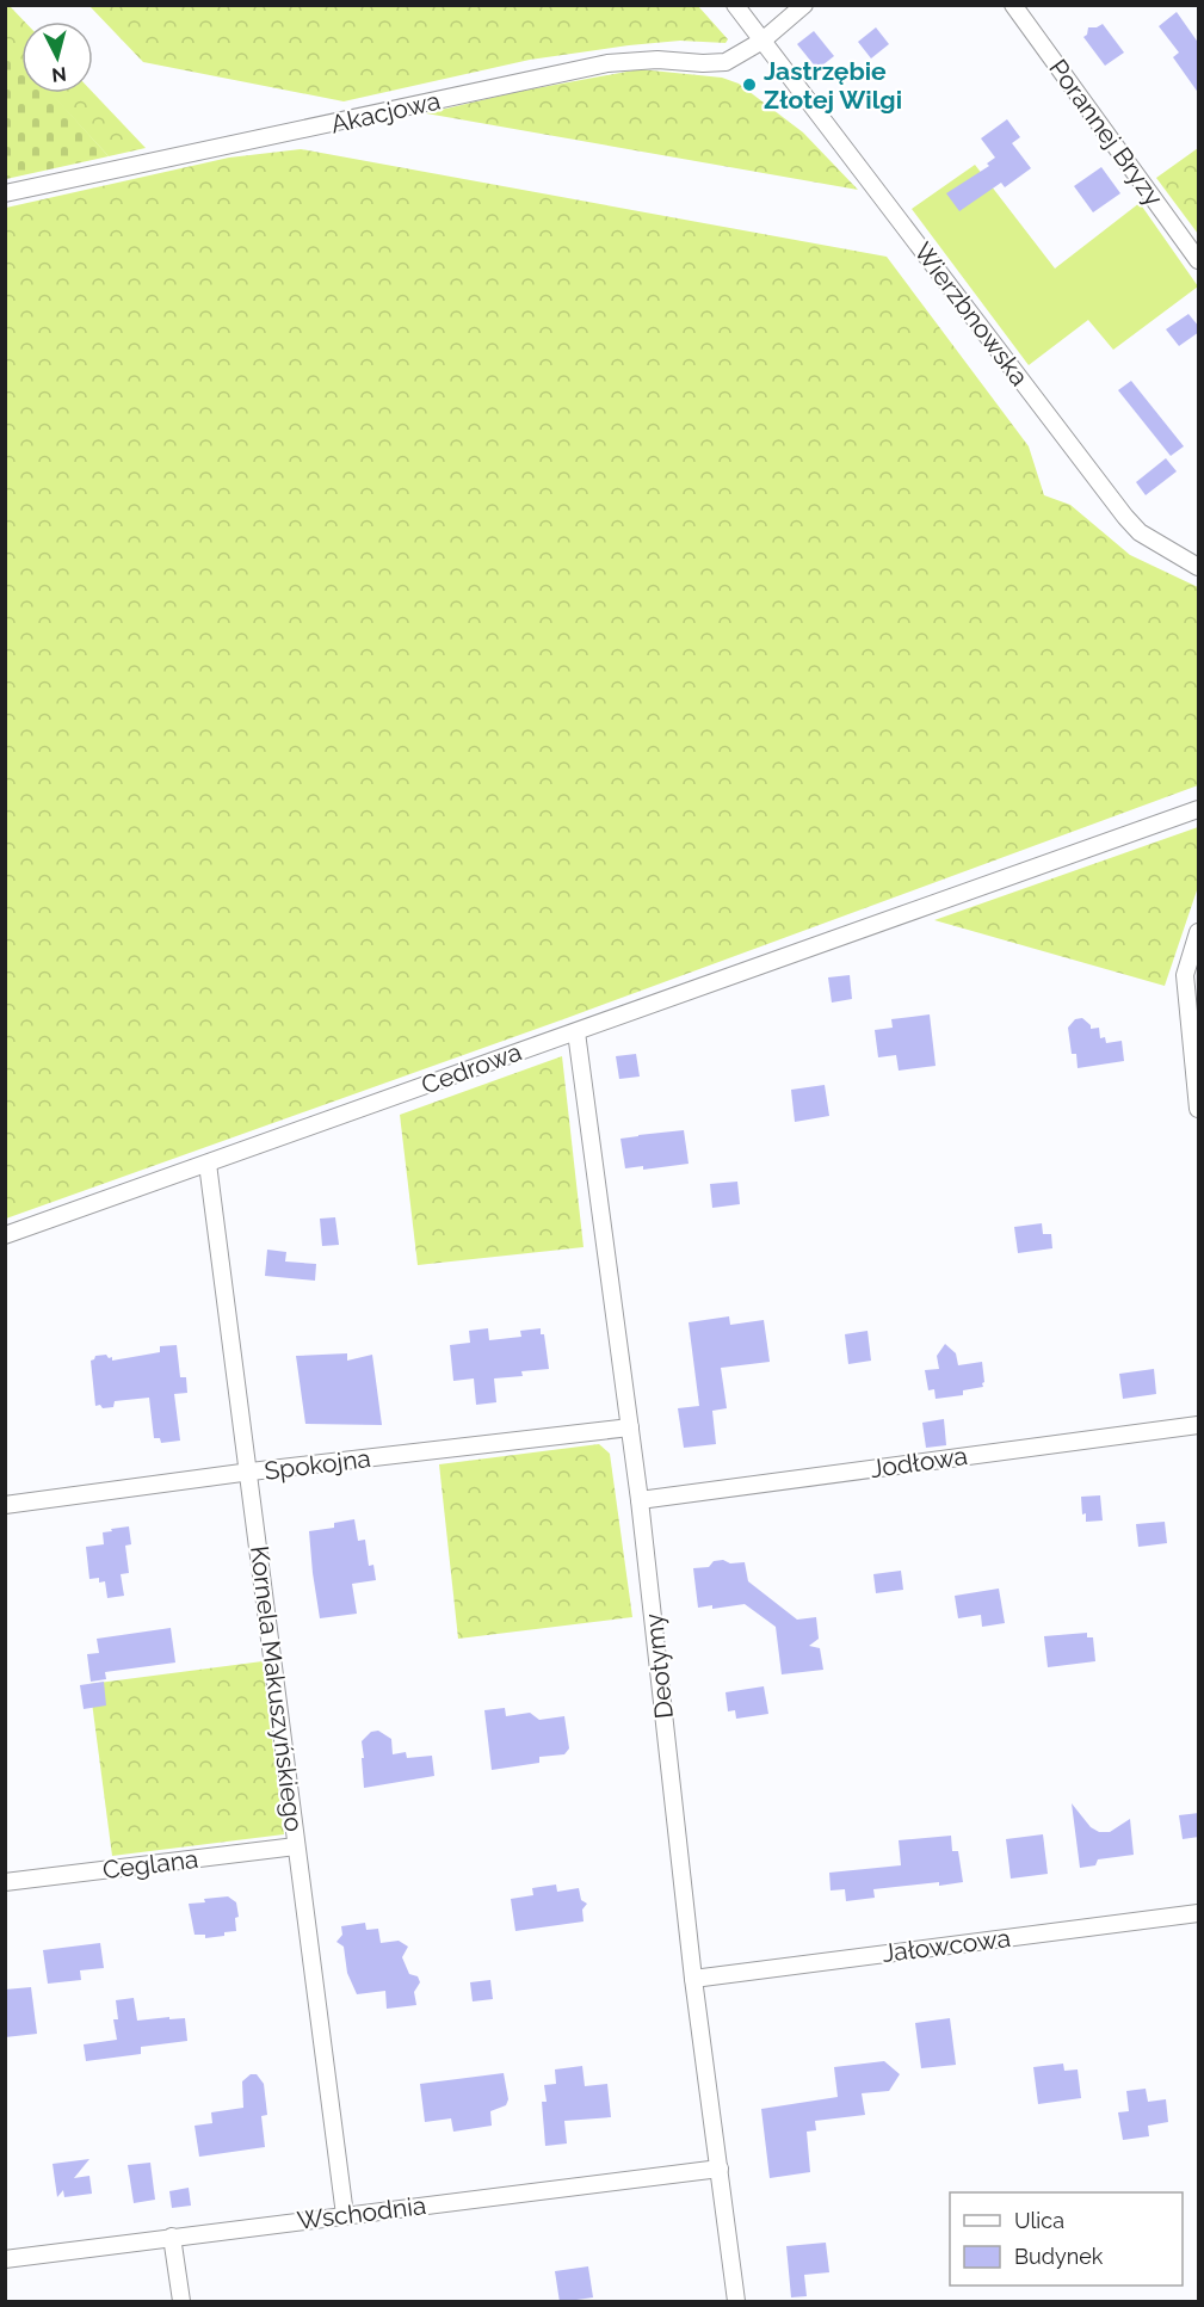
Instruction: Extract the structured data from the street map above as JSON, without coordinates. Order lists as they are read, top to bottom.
{
  "streets": {
    "street": [
      "Akacjowa",
      "Porannej Bryzy",
      "Wierzbnowska",
      "Cedrowa",
      "Jodłowa",
      "Spokojna",
      "Deotymy",
      "Kornela Makuszyńskiego",
      "Ceglana",
      "Jałowcowa",
      "Wschodnia"
    ]
  },
  "crossings": [
    ["Akacjowa", "Wierzbnowska"],
    ["Cedrowa", "Deotymy"],
    ["Cedrowa", "Kornela Makuszyńskiego"],
    ["Jodłowa", "Deotymy"],
    ["Spokojna", "Deotymy"],
    ["Spokojna", "Kornela Makuszyńskiego"],
    ["Deotymy", "Jałowcowa"],
    ["Deotymy", "Wschodnia"],
    ["Kornela Makuszyńskiego", "Ceglana"],
    ["Kornela Makuszyńskiego", "Wschodnia"]
  ],
  "places": ["Jastrzębie Złotej Wilgi"],
  "legend": ["Ulica", "Budynek"],
  "north": "bottom"
}
